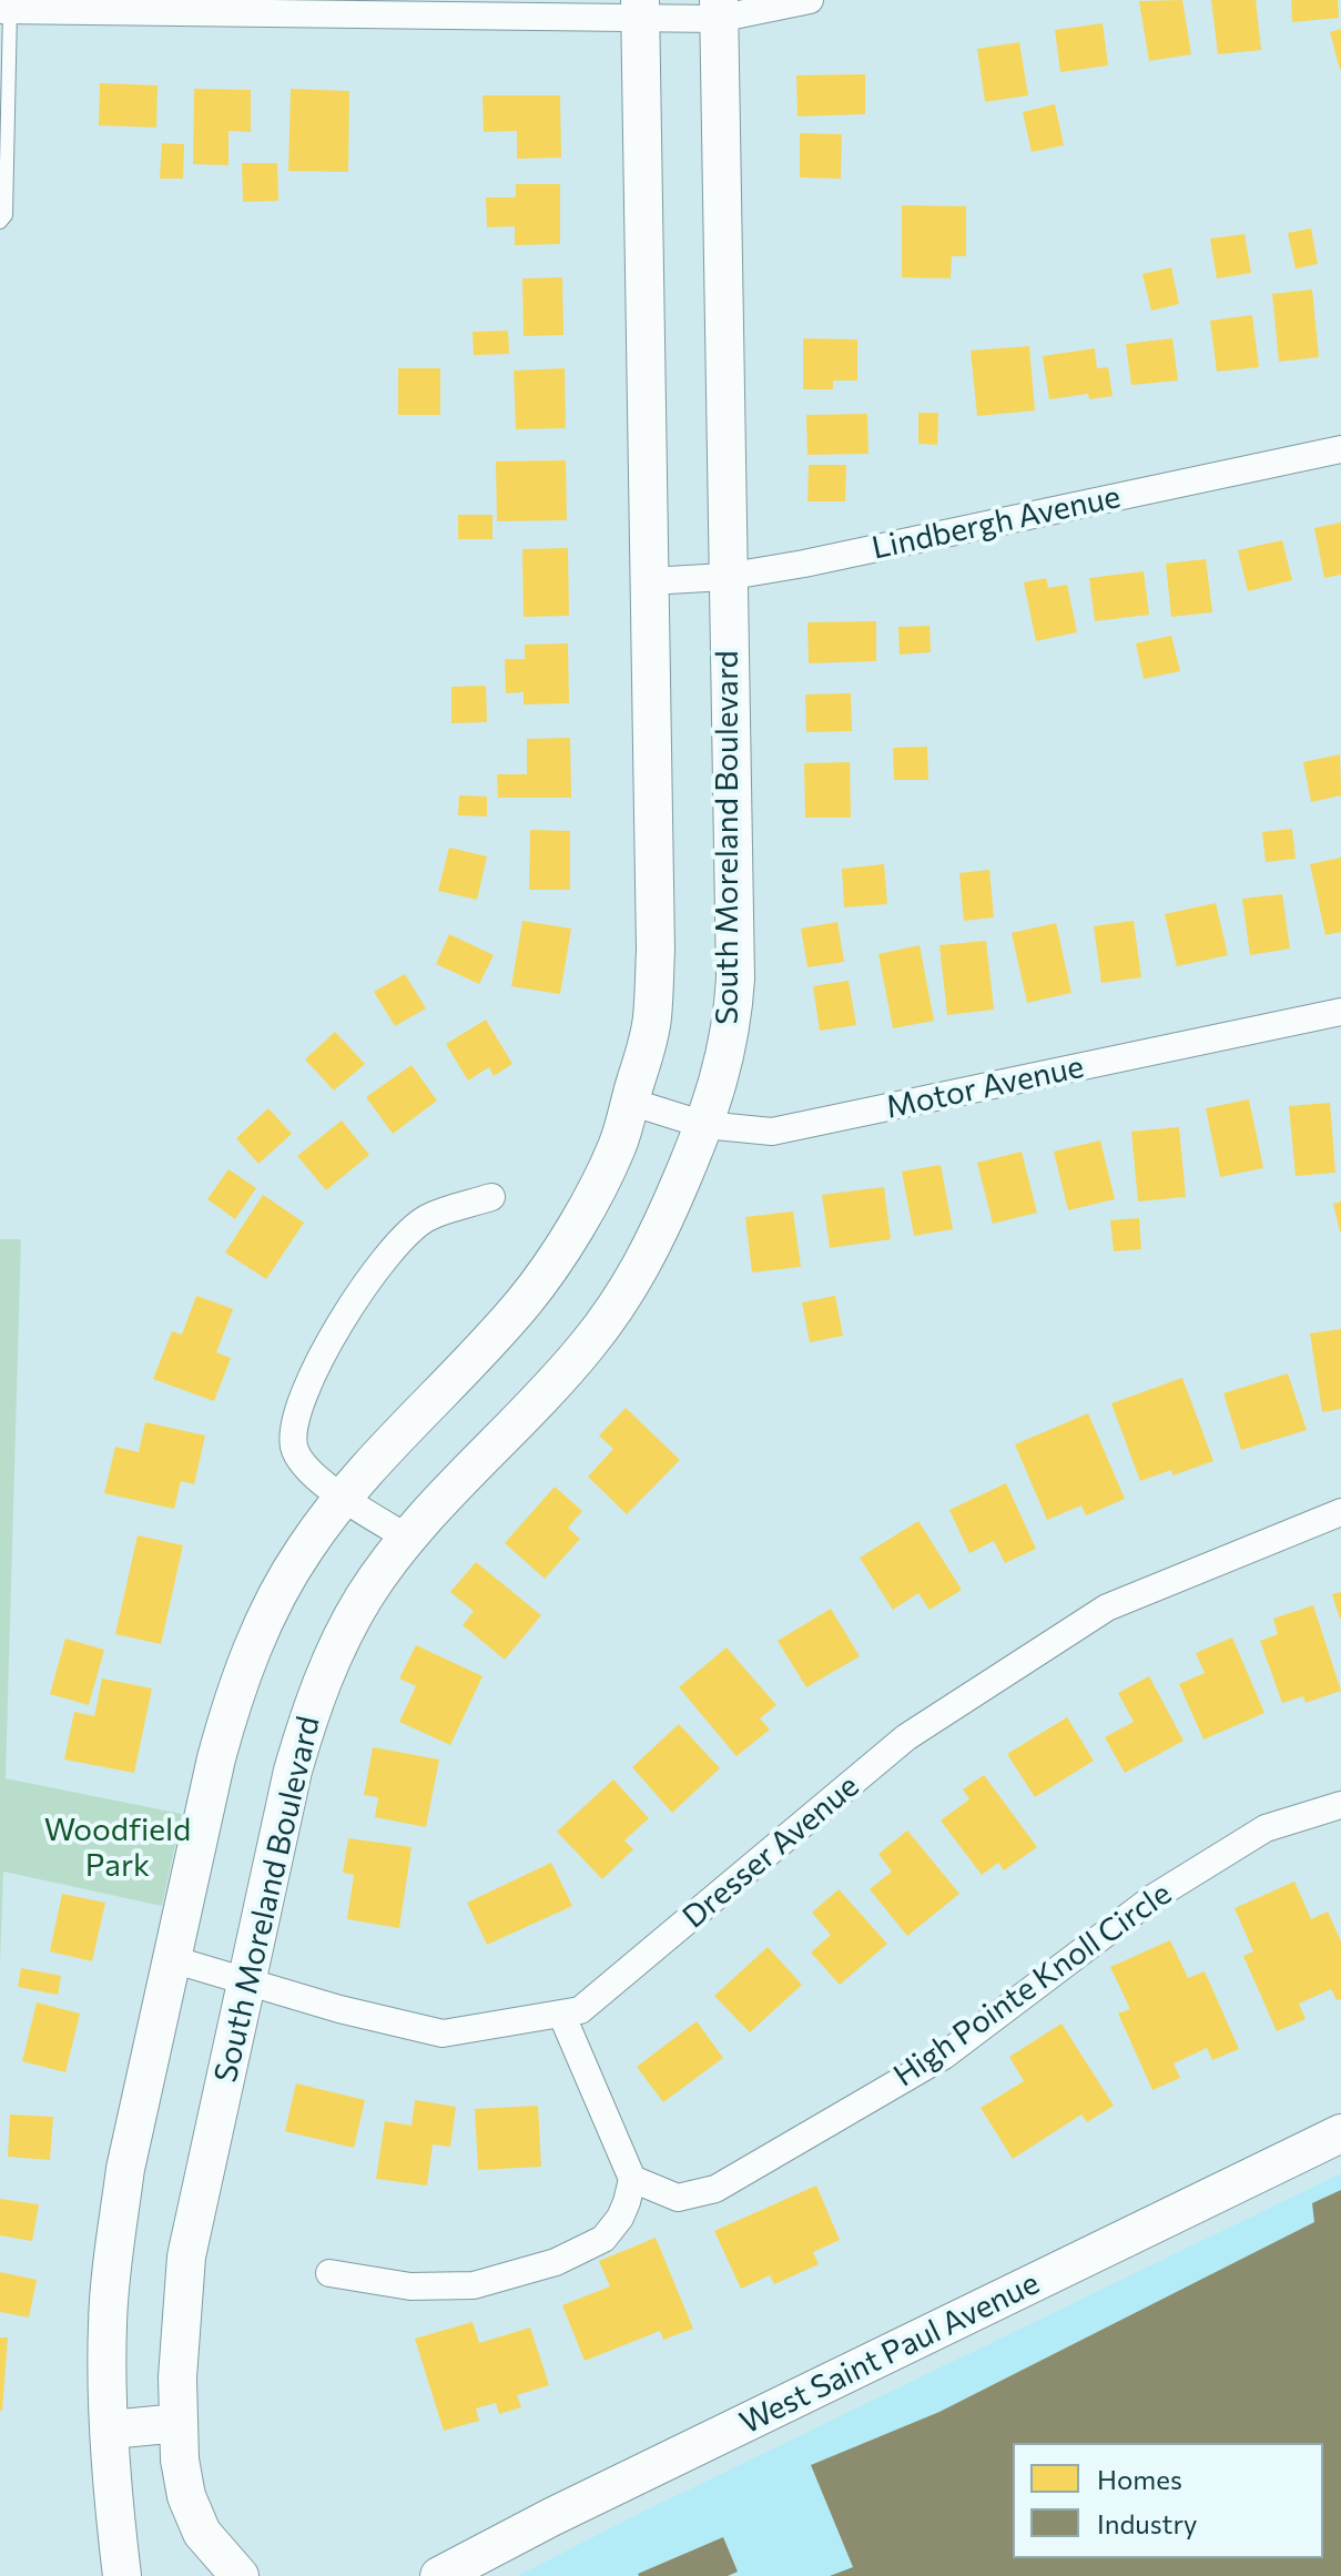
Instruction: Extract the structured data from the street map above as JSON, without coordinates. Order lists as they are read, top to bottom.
{
  "streets": {
    "street": [
      "Lindbergh Avenue",
      "South Moreland Boulevard",
      "Motor Avenue",
      "Dresser Avenue",
      "High Pointe Knoll Circle",
      "West Saint Paul Avenue"
    ]
  },
  "crossings": [
    ["Lindbergh Avenue", "South Moreland Boulevard"],
    ["South Moreland Boulevard", "Motor Avenue"],
    ["South Moreland Boulevard", "Dresser Avenue"]
  ],
  "parks": ["Woodfield Park"],
  "legend": ["Homes", "Industry"]
}
